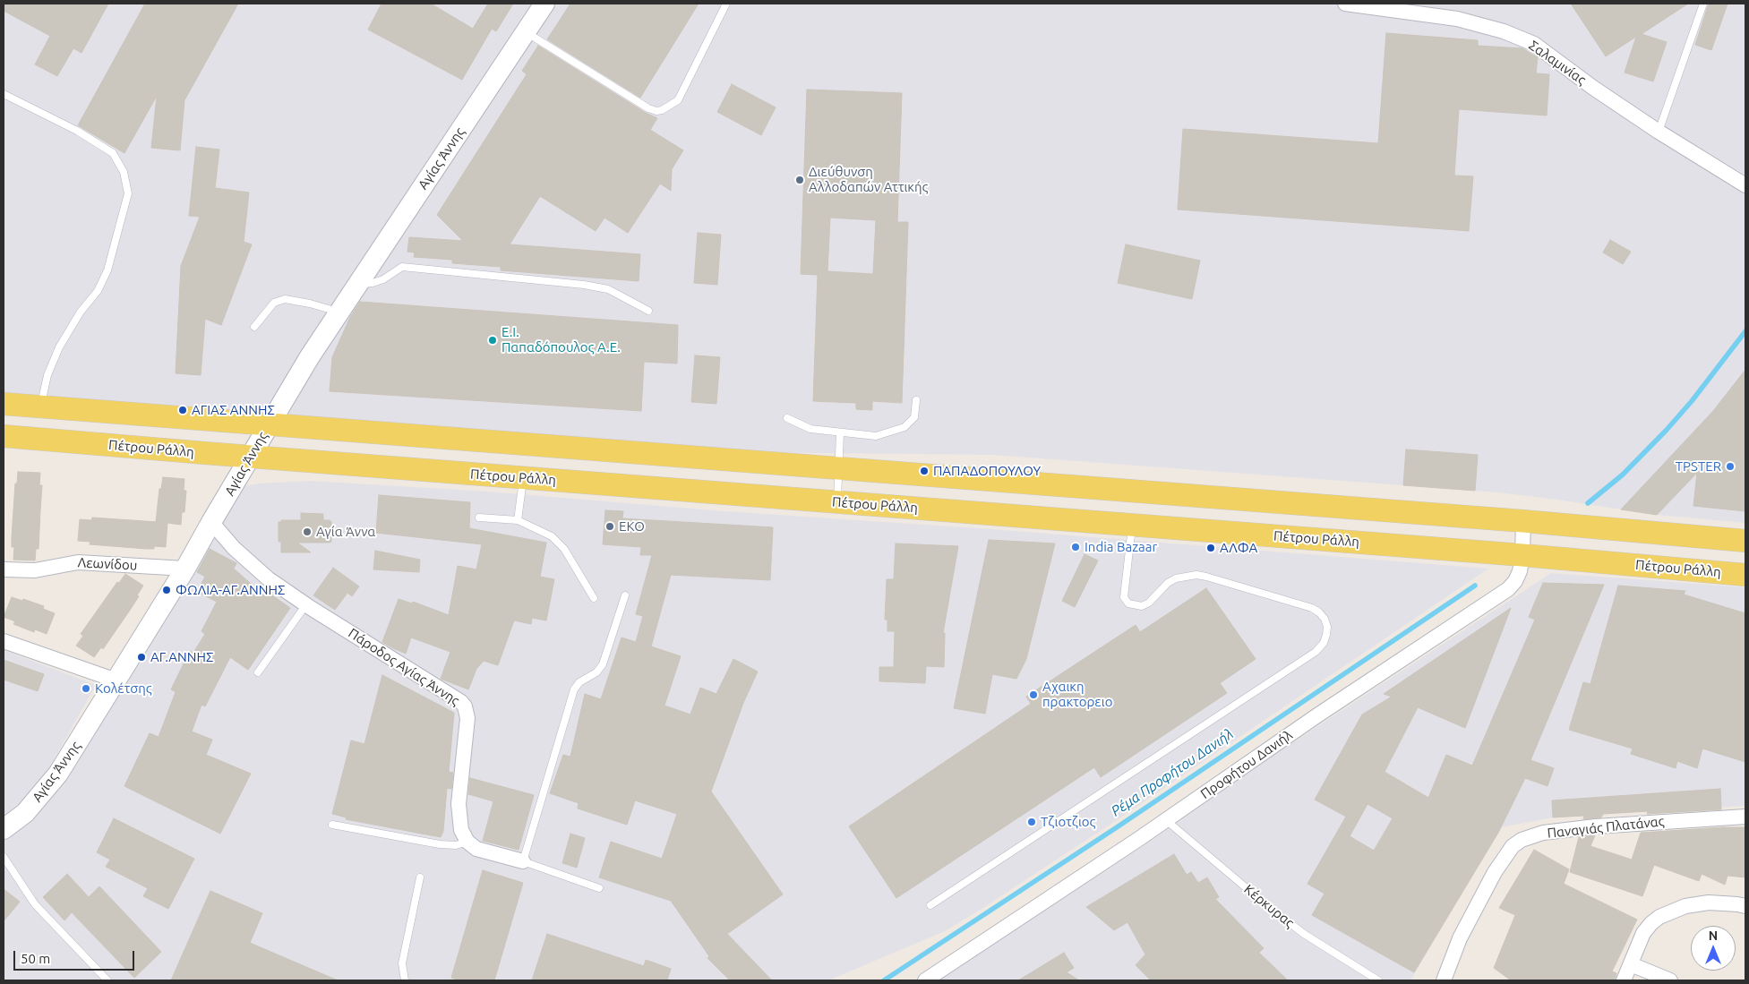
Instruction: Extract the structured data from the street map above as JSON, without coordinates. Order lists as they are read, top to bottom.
{
  "streets": {
    "main road": ["Πέτρου Ράλλη"],
    "street": [
      "Σαλαμινίας",
      "Αγίας Άννης",
      "Λεωνίδου",
      "Πάροδος Αγίας Άννης",
      "Προφήτου Δανιήλ",
      "Παναγιάς Πλατάνας"
    ],
    "lane": ["Κέρκυρας"]
  },
  "crossings": [
    ["Αγίας Άννης", "Πέτρου Ράλλη"],
    ["Αγίας Άννης", "Λεωνίδου"],
    ["Αγίας Άννης", "Πάροδος Αγίας Άννης"],
    ["Πέτρου Ράλλη", "Προφήτου Δανιήλ"],
    ["Προφήτου Δανιήλ", "Κέρκυρας"]
  ],
  "water": ["Ρέμα Προφήτου Δανιήλ"],
  "places": [
    "Διεύθυνση Αλλοδαπών Αττικής",
    "Ε.Ι. Παπαδόπουλος Α.Ε.",
    "ΑΓΙΑΣ ΑΝΝΗΣ",
    "TPSTER",
    "ΠΑΠΑΔΟΠΟΥΛΟΥ",
    "EKO",
    "Αγία Άννα",
    "India Bazaar",
    "ΑΛΦΑ",
    "ΦΩΛΙΑ-ΑΓ.ΑΝΝΗΣ",
    "ΑΓ.ΑΝΝΗΣ",
    "Κολέτσης",
    "Αχαικη πρακτορειο",
    "Τζιοτζιος"
  ],
  "scale_bar": "50 m",
  "north": "top"
}
